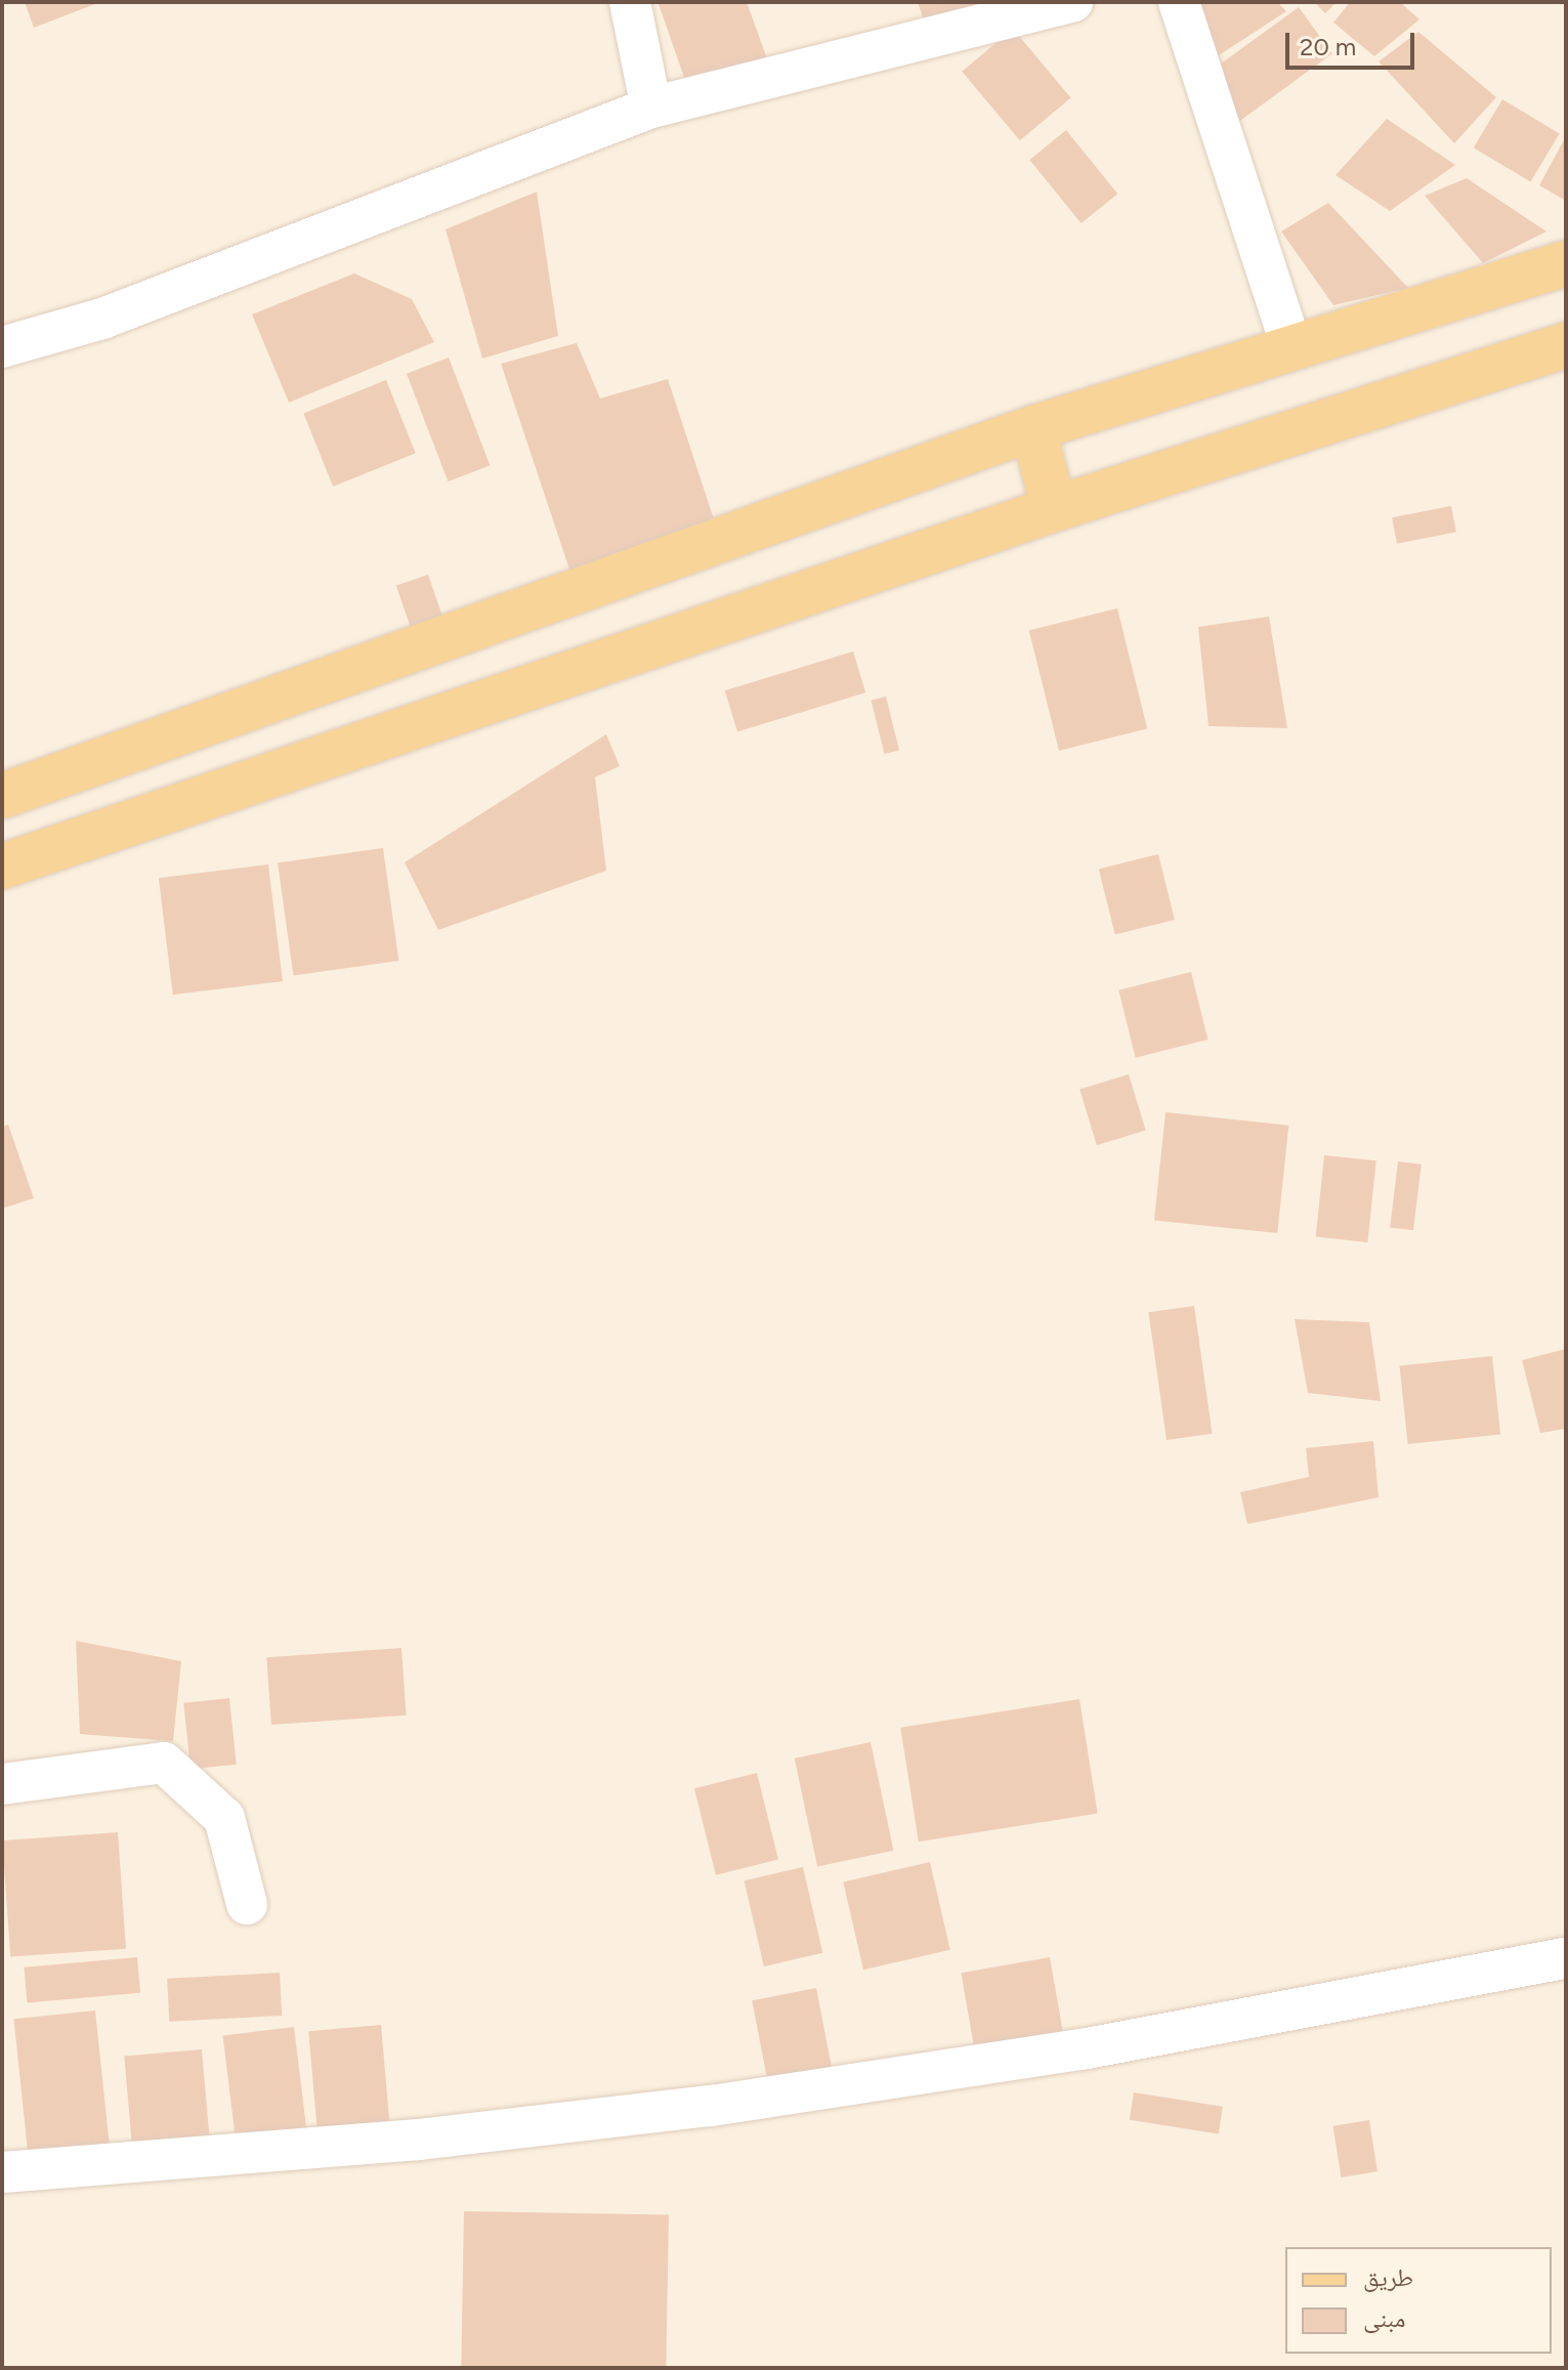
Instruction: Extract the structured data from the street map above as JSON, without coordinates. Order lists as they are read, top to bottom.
{
  "legend": ["طريق", "مبنى"],
  "scale_bar": "20 m"
}
